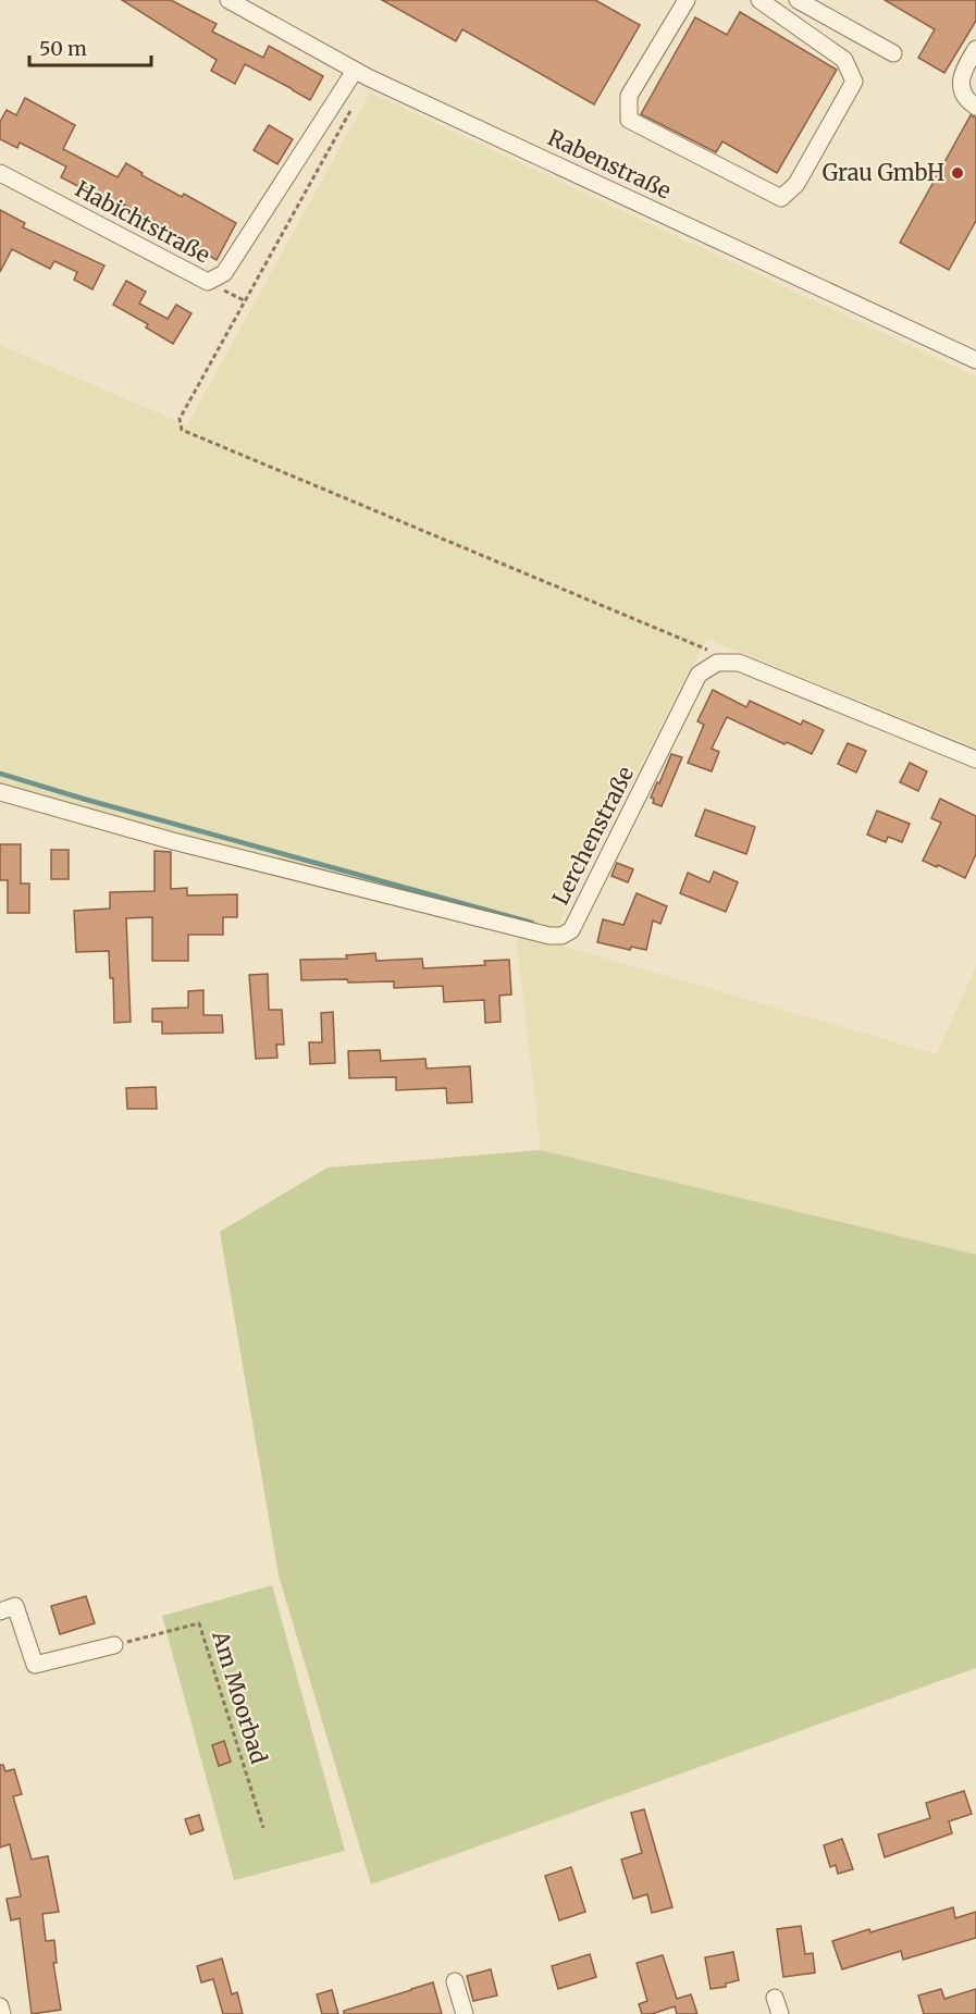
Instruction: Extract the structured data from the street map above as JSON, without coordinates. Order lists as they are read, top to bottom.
{
  "streets": {
    "street": ["Rabenstraße", "Habichtstraße", "Lerchenstraße"],
    "path": ["Am Moorbad"]
  },
  "crossings": [
    ["Rabenstraße", "Habichtstraße"]
  ],
  "places": ["Grau GmbH"],
  "scale_bar": "50 m"
}
